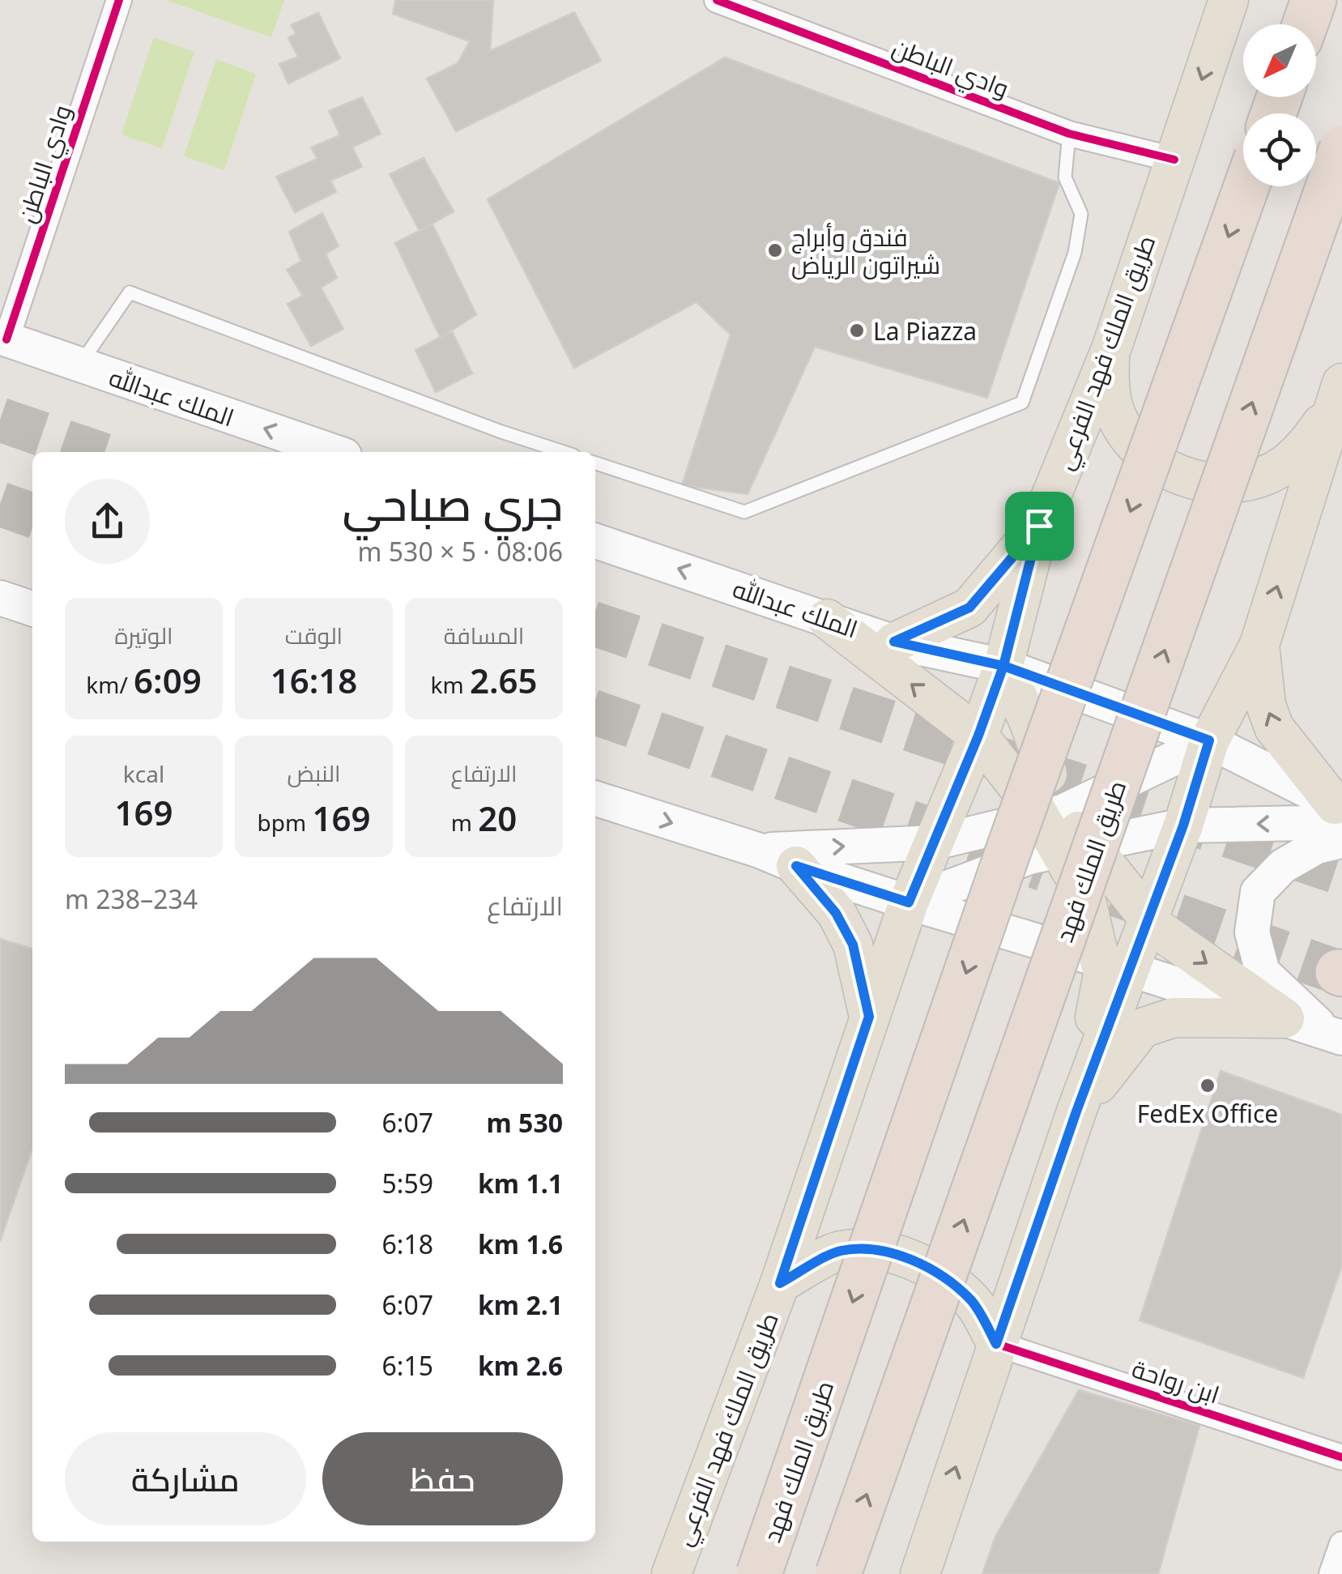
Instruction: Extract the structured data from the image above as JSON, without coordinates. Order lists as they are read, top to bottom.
{
  "streets": {
    "highway": ["طريق الملك فهد"],
    "main road": ["طريق الملك فهد الفرعي", "الملك عبدالله"],
    "street": ["وادي الباطن", "ابن رواحة"]
  },
  "crossings": [
    ["وادي الباطن", "طريق الملك فهد الفرعي"],
    ["وادي الباطن", "الملك عبدالله"],
    ["طريق الملك فهد الفرعي", "الملك عبدالله"]
  ],
  "places": ["فندق وأبراج شيراتون الرياض", "La Piazza", "FedEx Office"],
  "north": "bottom left",
  "page": {
    "heading": ["جري صباحي", "08:06 · 5 × 530 m"],
    "stats": [
      ["المسافة", "2.65 km"],
      ["الوقت", "16:18"],
      ["الوتيرة", "6:09 /km"],
      ["الارتفاع", "20 m"],
      ["النبض", "169 bpm"],
      ["kcal", "169"]
    ],
    "chart": ["الارتفاع", "234–238 m"],
    "list": [
      {
        "name": "530 m",
        "note": "6:07"
      },
      {
        "name": "1.1 km",
        "note": "5:59"
      },
      {
        "name": "1.6 km",
        "note": "6:18"
      },
      {
        "name": "2.1 km",
        "note": "6:07"
      },
      {
        "name": "2.6 km",
        "note": "6:15"
      }
    ],
    "buttons": ["حفظ", "مشاركة"]
  }
}
